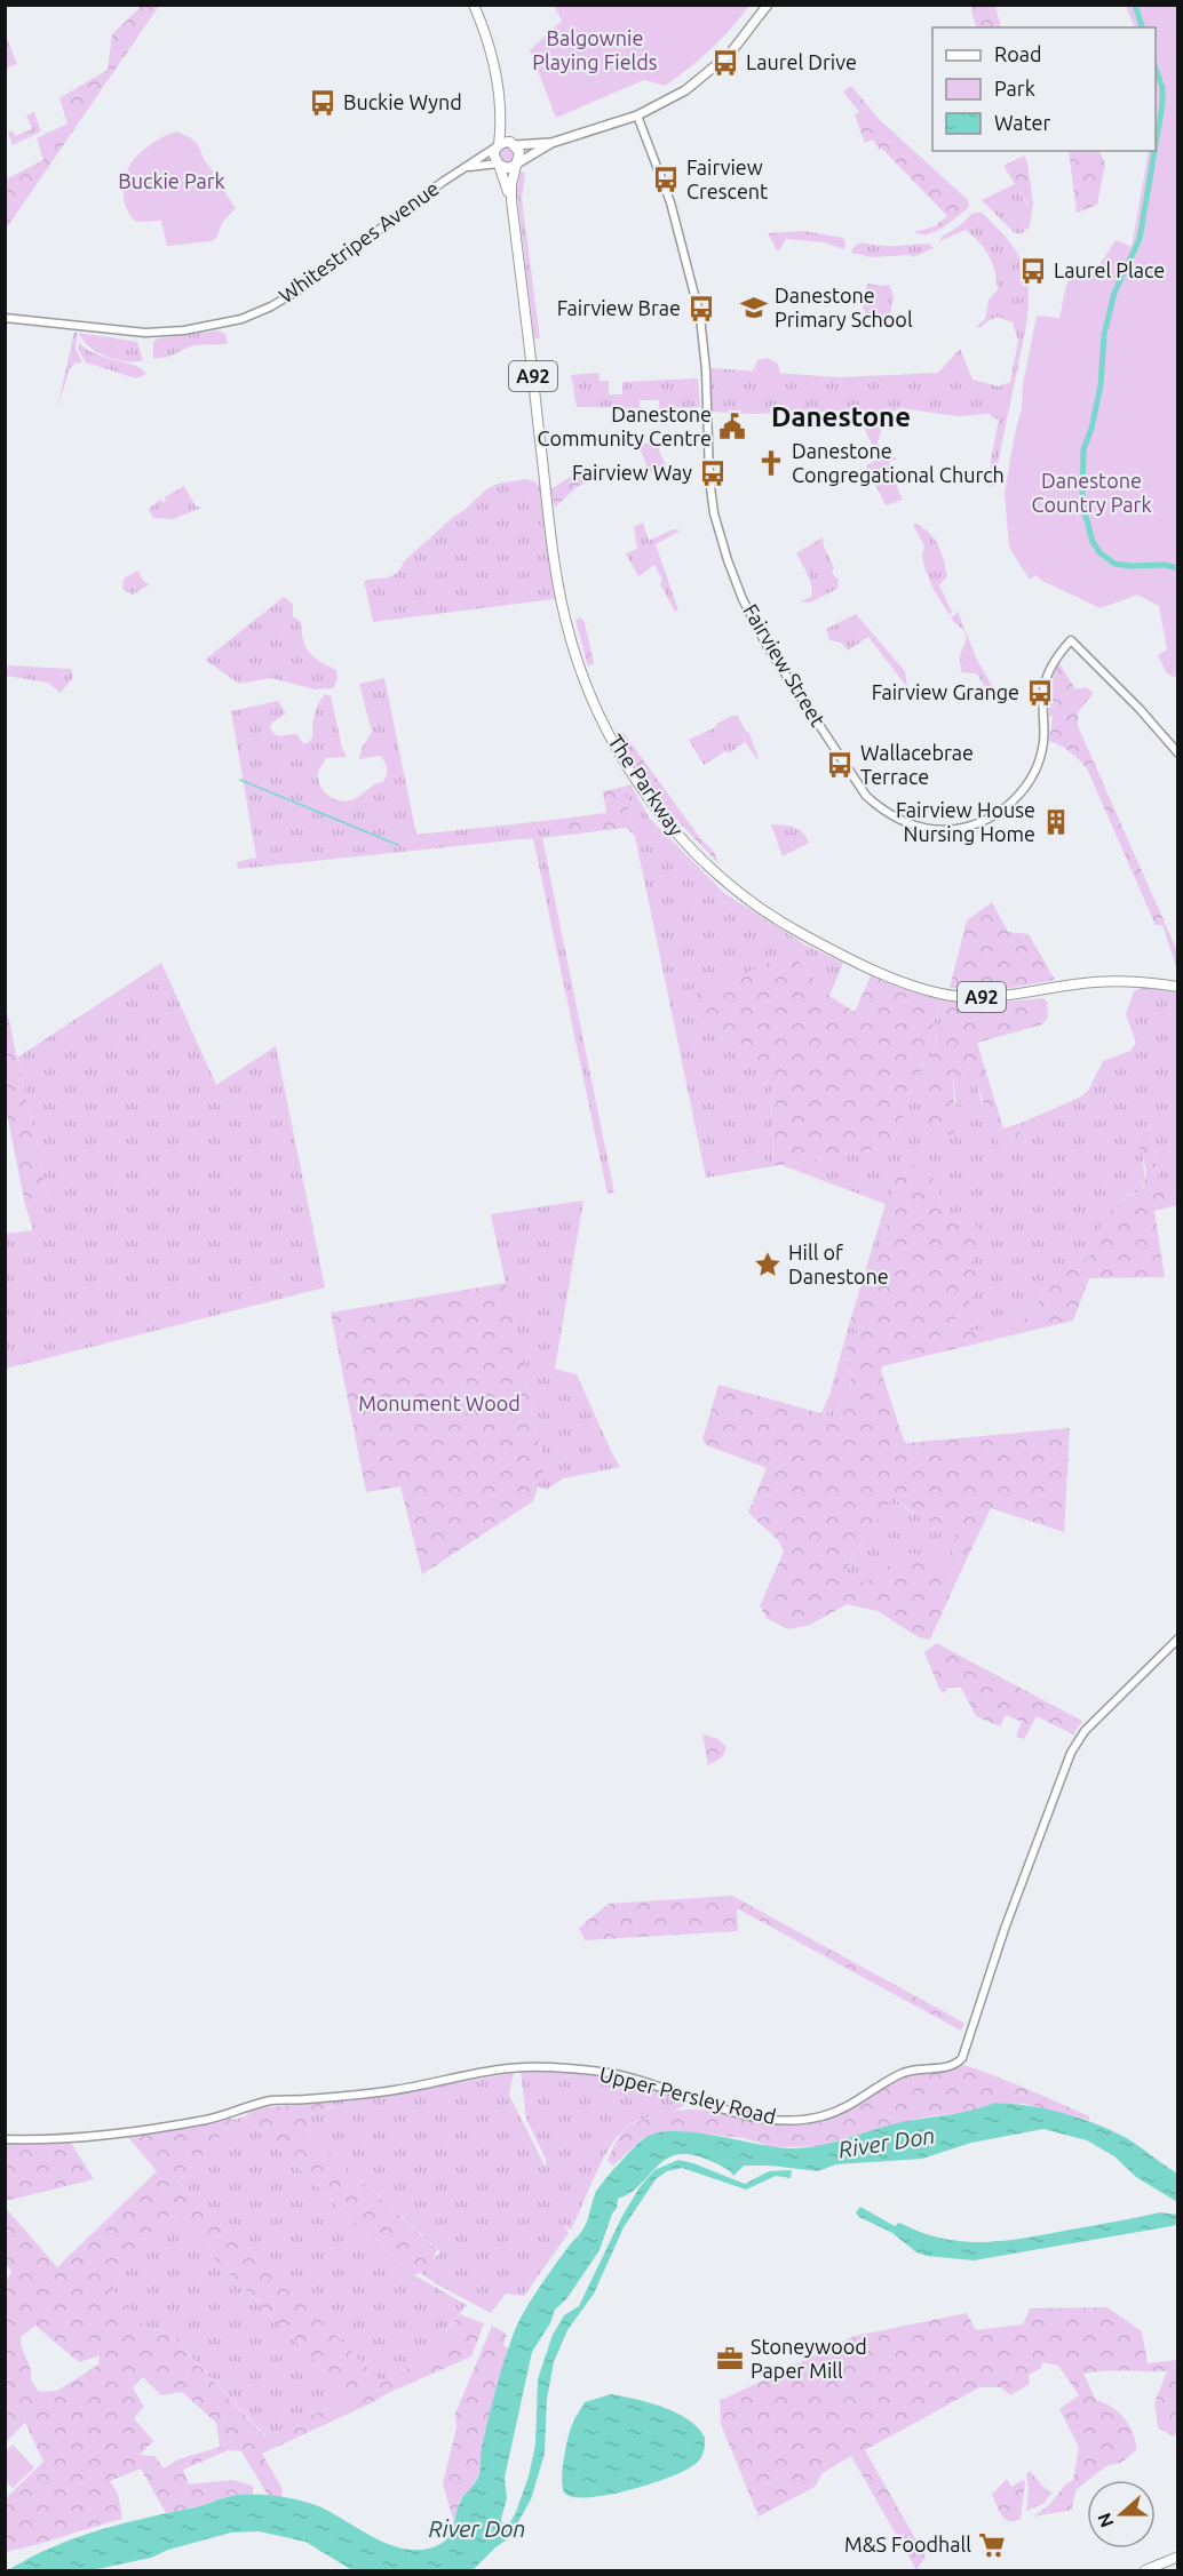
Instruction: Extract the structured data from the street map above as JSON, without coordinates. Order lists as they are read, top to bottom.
{
  "streets": {
    "main road": ["A92", "The Parkway"],
    "street": ["Whitestripes Avenue", "Fairview Street", "Upper Persley Road"]
  },
  "crossings": [
    ["Whitestripes Avenue", "A92"],
    ["Whitestripes Avenue", "The Parkway"],
    ["A92", "The Parkway"]
  ],
  "districts": ["Danestone"],
  "water": ["River Don"],
  "parks": [
    "Balgownie Playing Fields",
    "Buckie Park",
    "Danestone Country Park",
    "Monument Wood"
  ],
  "places": {
    "bus stop": [
      "Laurel Drive",
      "Buckie Wynd",
      "Fairview Crescent",
      "Laurel Place",
      "Fairview Brae",
      "Fairview Way",
      "Fairview Grange",
      "Wallacebrae Terrace"
    ],
    "school or university": ["Danestone Primary School"],
    "public building": ["Danestone Community Centre"],
    "church": ["Danestone Congregational Church"],
    "building": ["Fairview House Nursing Home"],
    "place": ["Hill of Danestone"],
    "office": ["Stoneywood Paper Mill"],
    "supermarket": ["M&S Foodhall"]
  },
  "legend": ["Road", "Park", "Water"],
  "north": "left"
}
